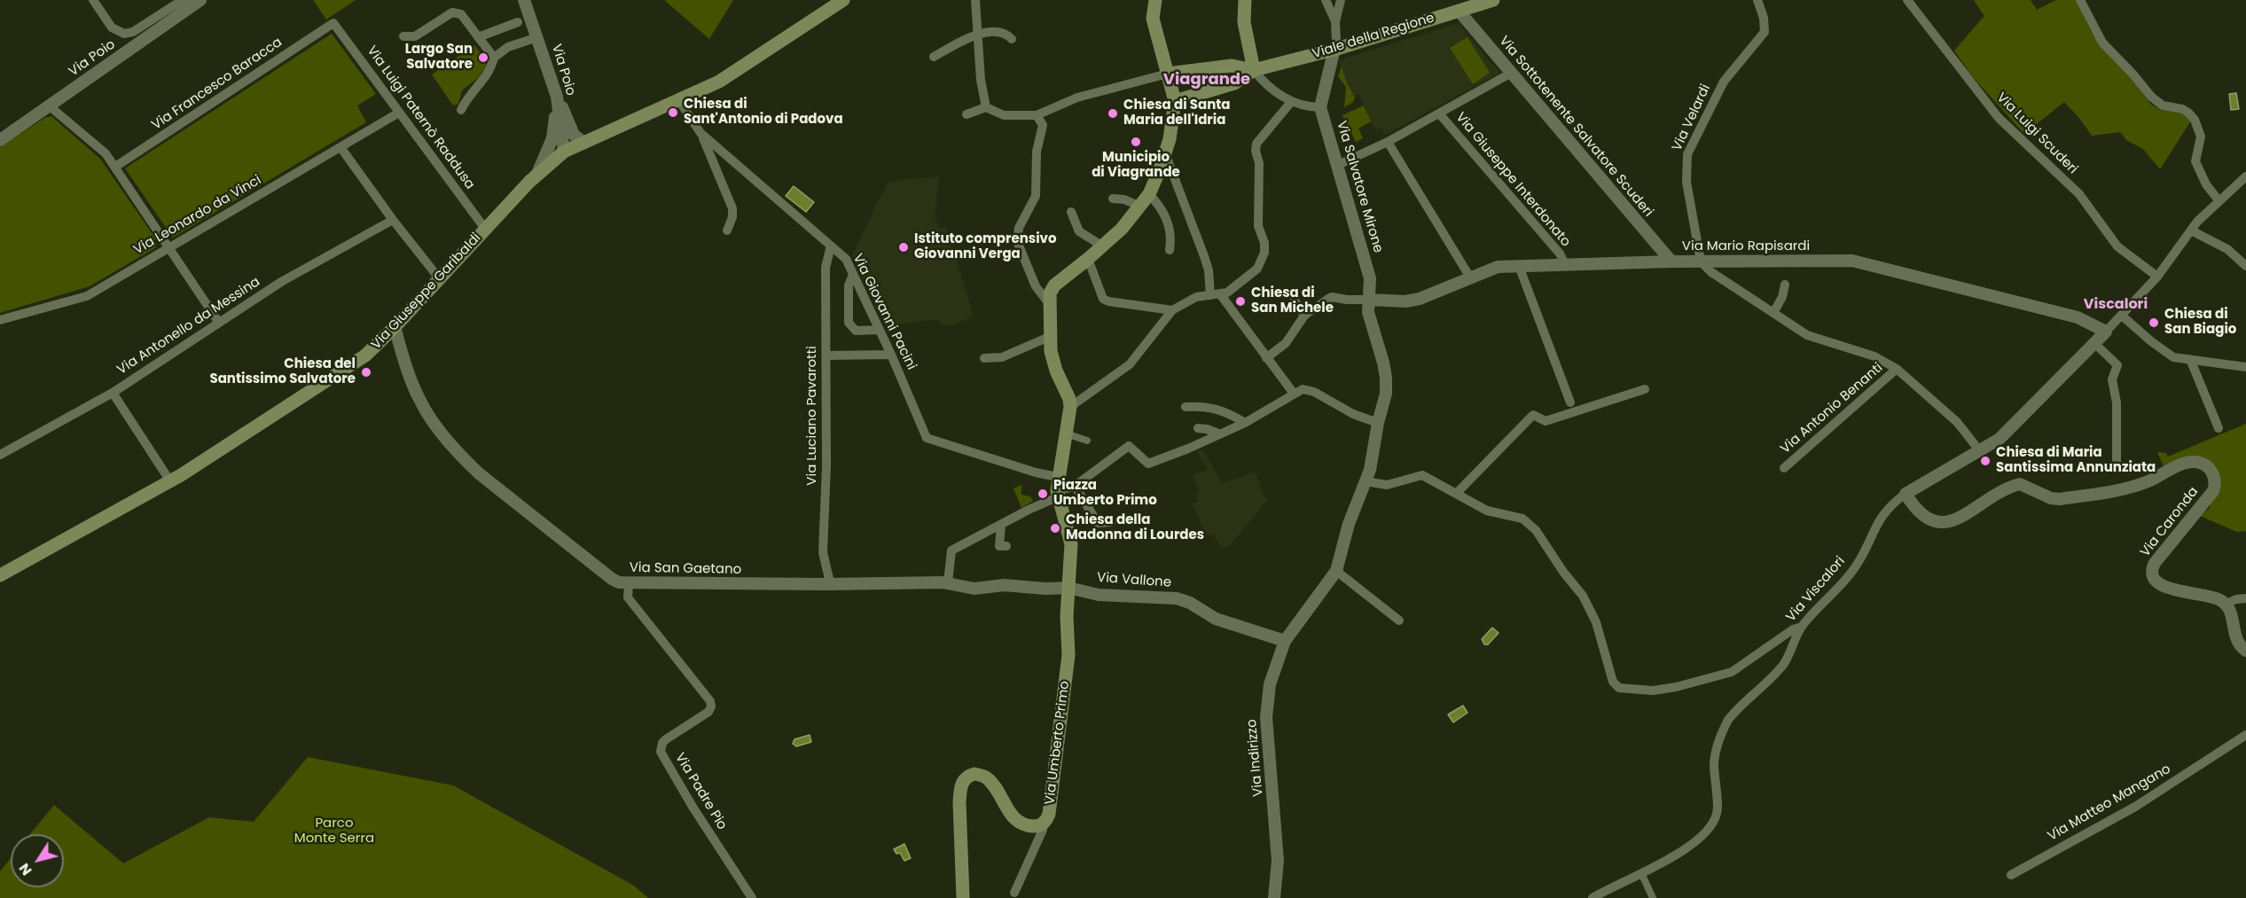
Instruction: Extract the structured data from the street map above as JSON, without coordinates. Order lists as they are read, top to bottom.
{
  "streets": {
    "main road": ["Viale della Regione", "Via Giuseppe Garibaldi", "Via Umberto Primo"],
    "street": [
      "Via Poio",
      "Via Francesco Baracca",
      "Via Luigi Paternò Raddusa",
      "Via Velardi",
      "Via Sottotenente Salvatore Scuderi",
      "Via Luigi Scuderi",
      "Via Giuseppe Interdonato",
      "Via Salvatore Mirone",
      "Via Leonardo da Vinci",
      "Via Mario Rapisardi",
      "Via Giovanni Pacini",
      "Via Antonello da Messina",
      "Via Antonio Benanti",
      "Via Luciano Pavarotti",
      "Via Caronda",
      "Via San Gaetano",
      "Via Vallone",
      "Via Viscalori",
      "Via Indirizzo",
      "Via Padre Pio",
      "Via Matteo Mangano"
    ]
  },
  "crossings": [
    ["Viale della Regione", "Via Sottotenente Salvatore Scuderi"],
    ["Via Poio", "Via Giuseppe Garibaldi"],
    ["Via Francesco Baracca", "Via Luigi Paternò Raddusa"],
    ["Via Luigi Paternò Raddusa", "Via Leonardo da Vinci"],
    ["Via Luigi Paternò Raddusa", "Via Giuseppe Garibaldi"],
    ["Via Velardi", "Via Mario Rapisardi"],
    ["Via Sottotenente Salvatore Scuderi", "Via Mario Rapisardi"],
    ["Via Giuseppe Interdonato", "Via Mario Rapisardi"],
    ["Via Salvatore Mirone", "Via Mario Rapisardi"],
    ["Via Salvatore Mirone", "Via Indirizzo"],
    ["Via Mario Rapisardi", "Via Viscalori"],
    ["Via Mario Rapisardi", "Via Indirizzo"],
    ["Via Giuseppe Garibaldi", "Via Giovanni Pacini"],
    ["Via Giuseppe Garibaldi", "Via San Gaetano"],
    ["Via Giovanni Pacini", "Via Luciano Pavarotti"],
    ["Via Giovanni Pacini", "Via Umberto Primo"],
    ["Via Luciano Pavarotti", "Via San Gaetano"],
    ["Via Caronda", "Via Viscalori"],
    ["Via San Gaetano", "Via Vallone"],
    ["Via San Gaetano", "Via Umberto Primo"],
    ["Via San Gaetano", "Via Padre Pio"],
    ["Via Vallone", "Via Umberto Primo"],
    ["Via Vallone", "Via Indirizzo"]
  ],
  "districts": ["Viagrande", "Viscalori"],
  "parks": ["Parco Monte Serra"],
  "places": [
    "Largo San Salvatore",
    "Chiesa di Sant'Antonio di Padova",
    "Chiesa di Santa Maria dell'Idria",
    "Municipio di Viagrande",
    "Istituto comprensivo Giovanni Verga",
    "Chiesa di San Michele",
    "Chiesa di San Biagio",
    "Chiesa del Santissimo Salvatore",
    "Chiesa di Maria Santissima Annunziata",
    "Piazza Umberto Primo",
    "Chiesa della Madonna di Lourdes"
  ],
  "north": "bottom left"
}
